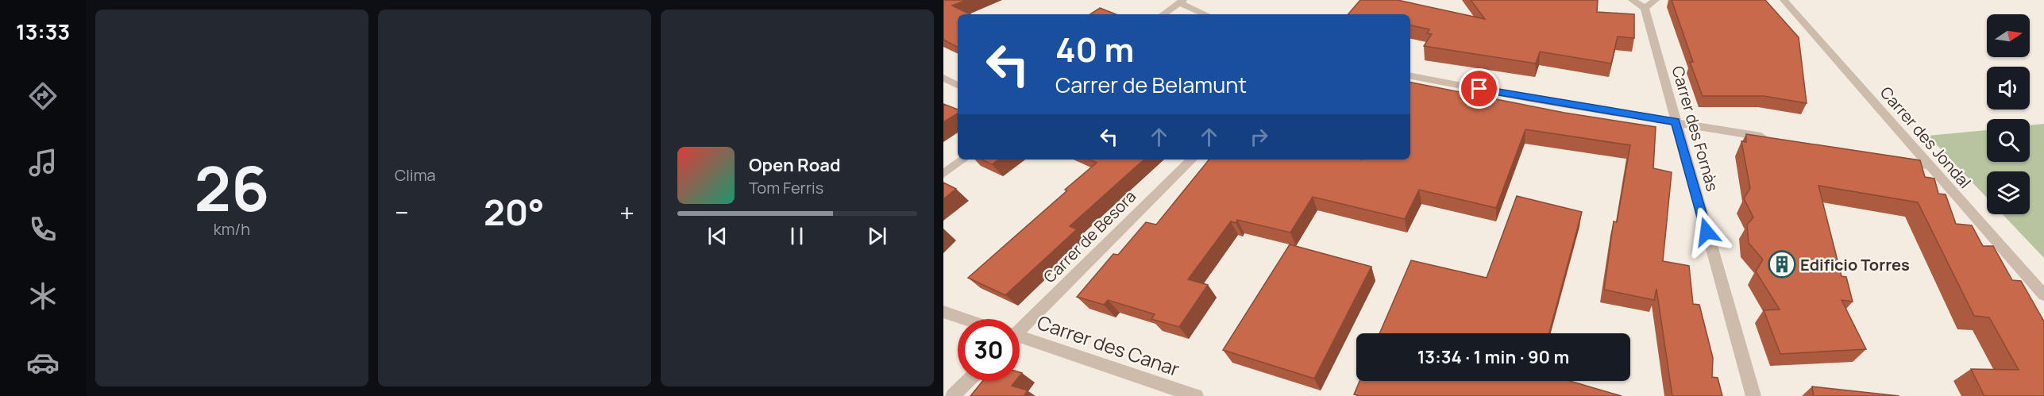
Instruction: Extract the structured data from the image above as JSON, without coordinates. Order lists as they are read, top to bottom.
{
  "streets": {
    "street": [
      "Carrer des Fornàs",
      "Carrer des Jondal",
      "Carrer de Besora",
      "Carrer des Canar"
    ]
  },
  "places": {
    "building": ["Edificio Torres"]
  },
  "north": "right",
  "page": {
    "tabs": "13:33",
    "tile": [
      ["26", "km/h"],
      "Clima"
    ],
    "turn": ["40 m", "Carrer de Belamunt"],
    "song": ["Open Road", "Tom Ferris"],
    "heat": ["−", "20°", "+"],
    "limit": "30",
    "trip": "13:34 · 1 min · 90 m"
  }
}
